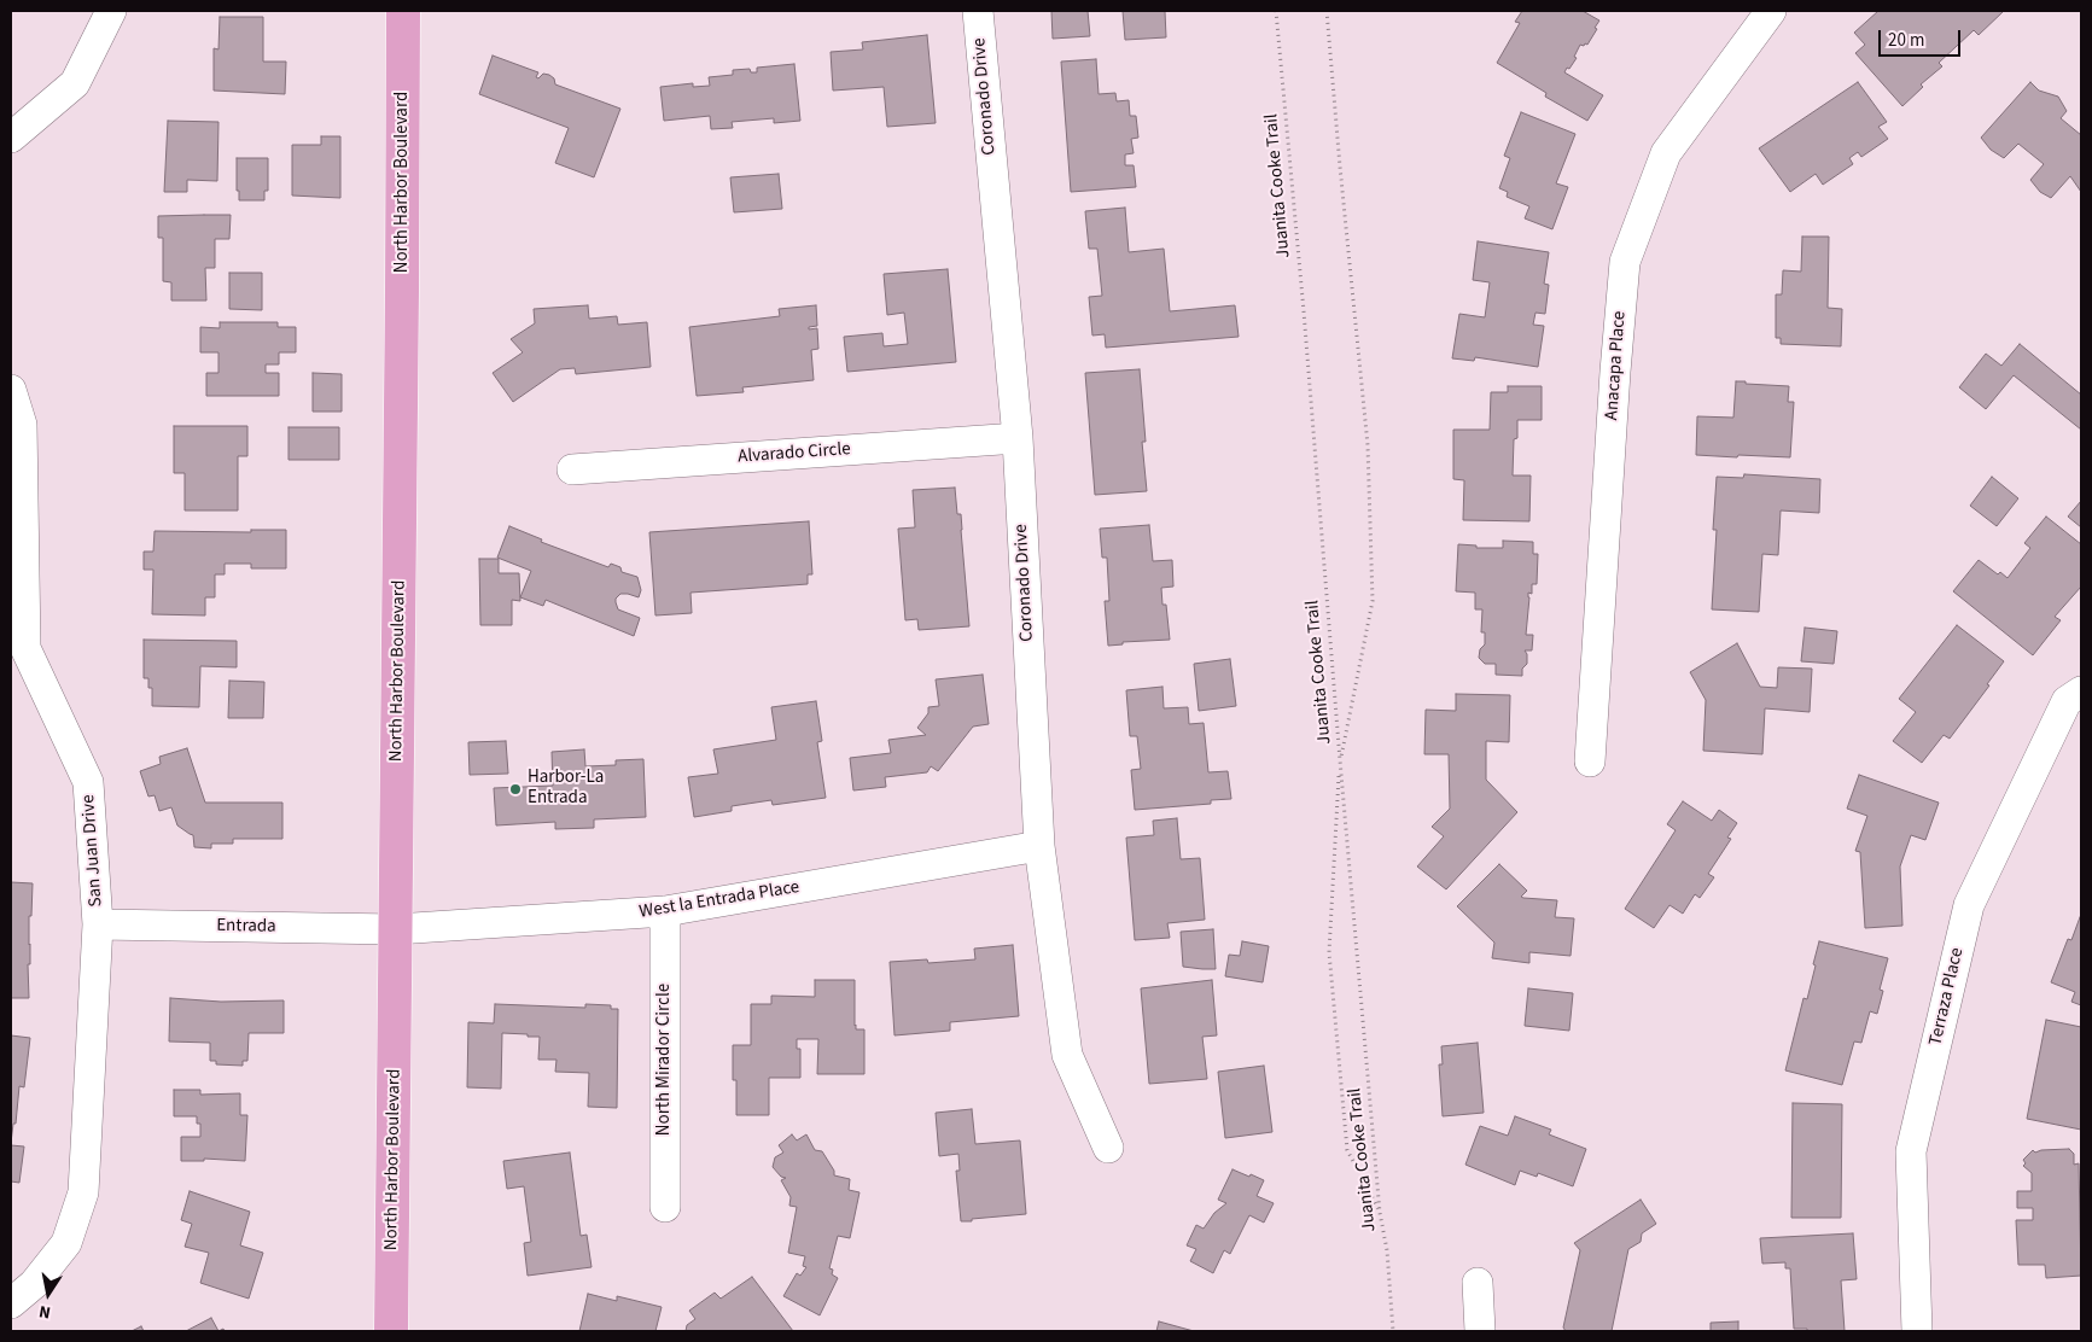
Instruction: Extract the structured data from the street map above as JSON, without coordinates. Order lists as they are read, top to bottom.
{
  "streets": {
    "main road": ["North Harbor Boulevard"],
    "street": [
      "Coronado Drive",
      "Anacapa Place",
      "Alvarado Circle",
      "San Juan Drive",
      "West la Entrada Place",
      "Entrada",
      "Terraza Place",
      "North Mirador Circle"
    ],
    "path": ["Juanita Cooke Trail"]
  },
  "crossings": [
    ["Coronado Drive", "Alvarado Circle"],
    ["Coronado Drive", "West la Entrada Place"],
    ["North Harbor Boulevard", "West la Entrada Place"],
    ["North Harbor Boulevard", "Entrada"],
    ["San Juan Drive", "Entrada"],
    ["West la Entrada Place", "Entrada"],
    ["West la Entrada Place", "North Mirador Circle"]
  ],
  "places": ["Harbor-La Entrada"],
  "scale_bar": "20 m",
  "north": "bottom"
}
